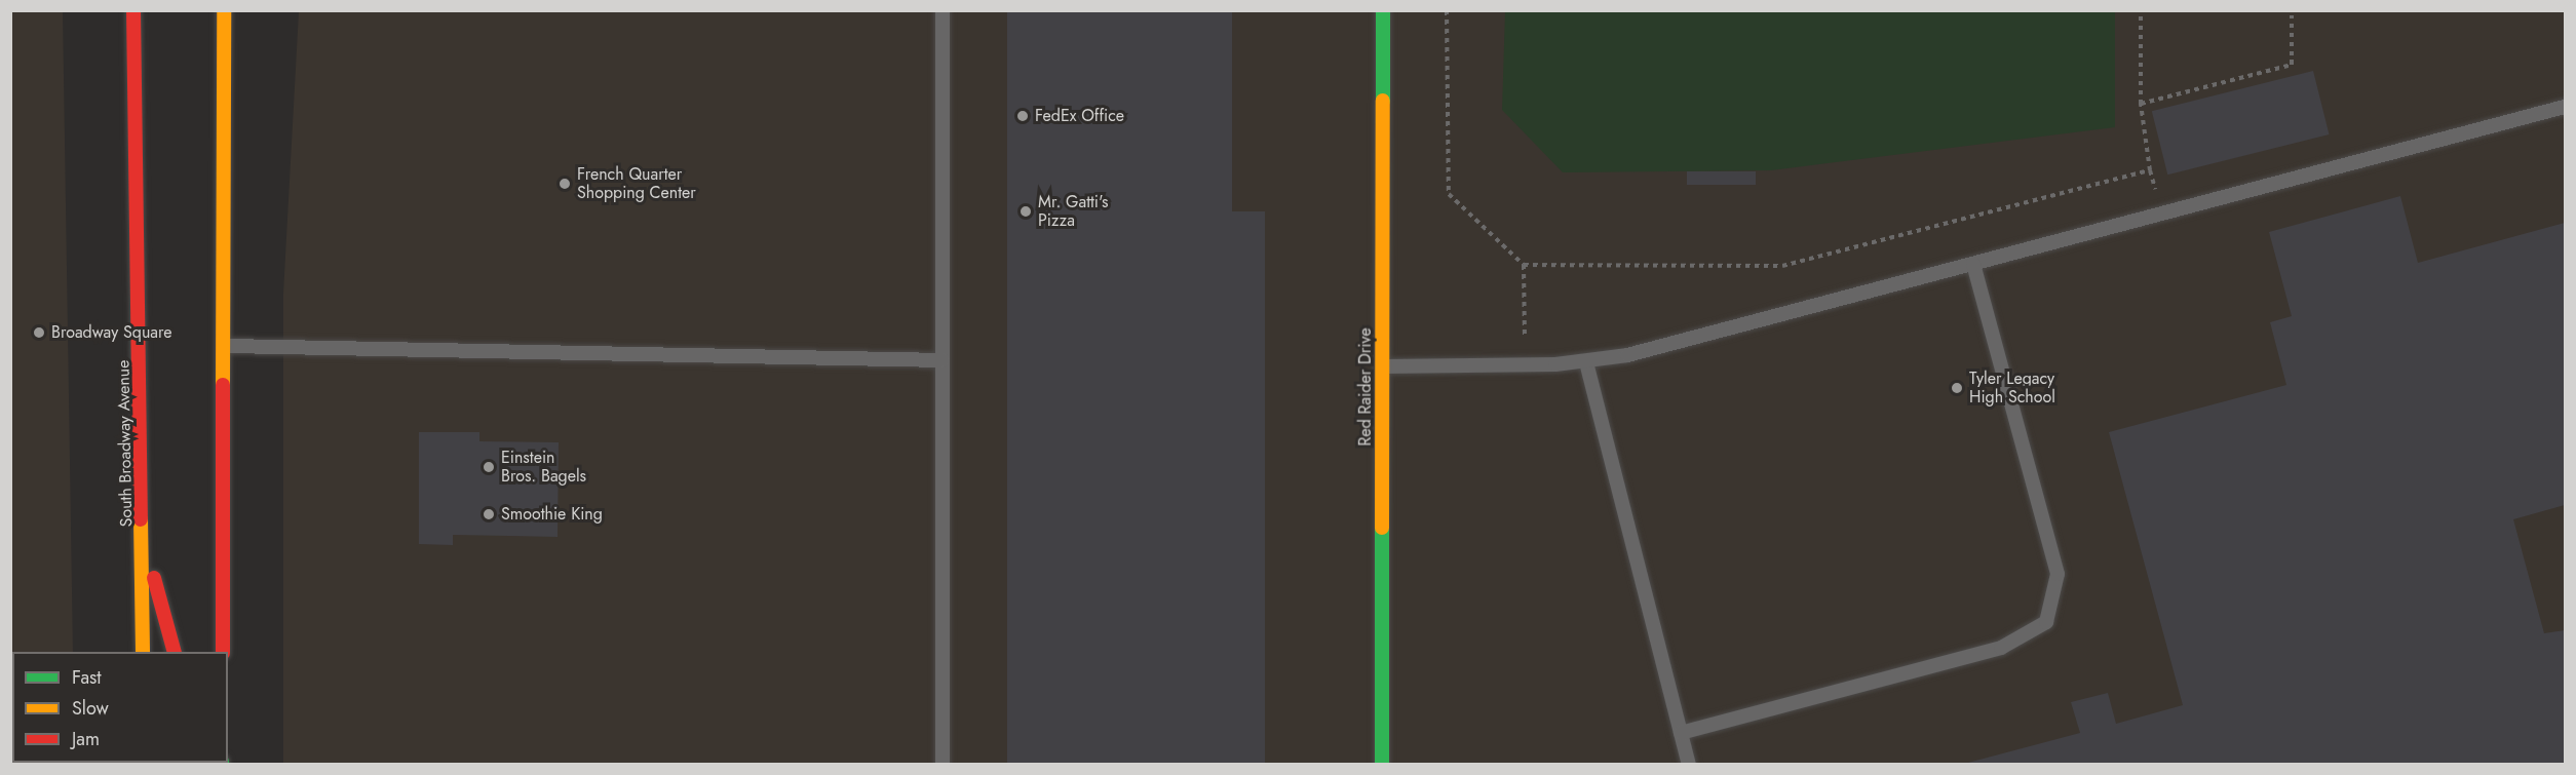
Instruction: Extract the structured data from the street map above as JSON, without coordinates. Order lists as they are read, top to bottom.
{
  "streets": {
    "main road": ["Red Raider Drive", "South Broadway Avenue"]
  },
  "places": [
    "FedEx Office",
    "French Quarter Shopping Center",
    "Mr. Gatti's Pizza",
    "Broadway Square",
    "Tyler Legacy High School",
    "Einstein Bros. Bagels",
    "Smoothie King"
  ],
  "legend": ["Fast", "Slow", "Jam"]
}
